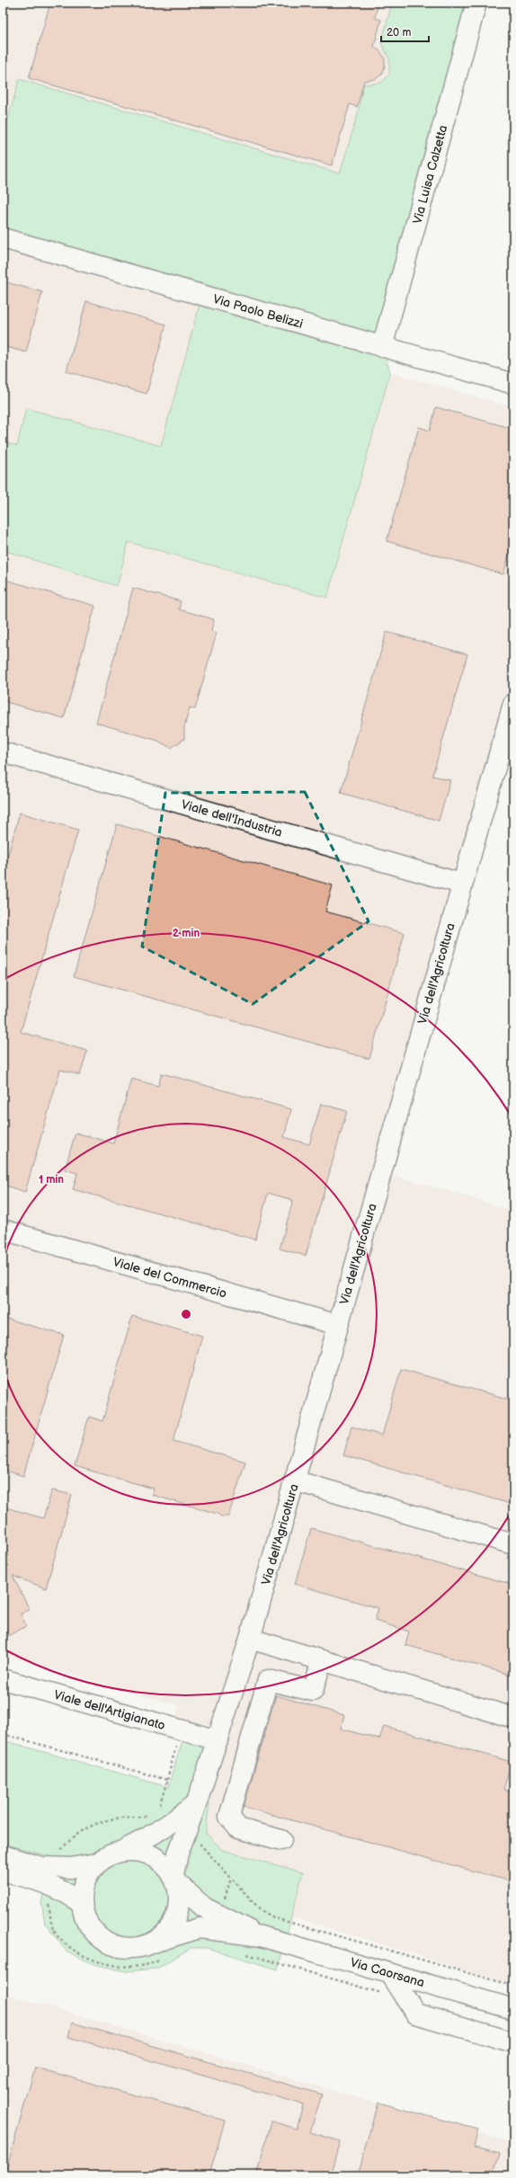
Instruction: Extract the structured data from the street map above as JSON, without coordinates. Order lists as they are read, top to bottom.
{
  "streets": {
    "street": [
      "Via Luisa Calzetta",
      "Via Paolo Belizzi",
      "Viale dell'Industria",
      "Via dell'Agricoltura",
      "Viale del Commercio",
      "Viale dell'Artigianato",
      "Via Caorsana"
    ]
  },
  "crossings": [
    ["Via Luisa Calzetta", "Via Paolo Belizzi"],
    ["Viale dell'Industria", "Via dell'Agricoltura"],
    ["Via dell'Agricoltura", "Viale del Commercio"],
    ["Via dell'Agricoltura", "Viale dell'Artigianato"]
  ],
  "scale_bar": "20 m",
  "rings": ["2 min", "1 min"]
}
